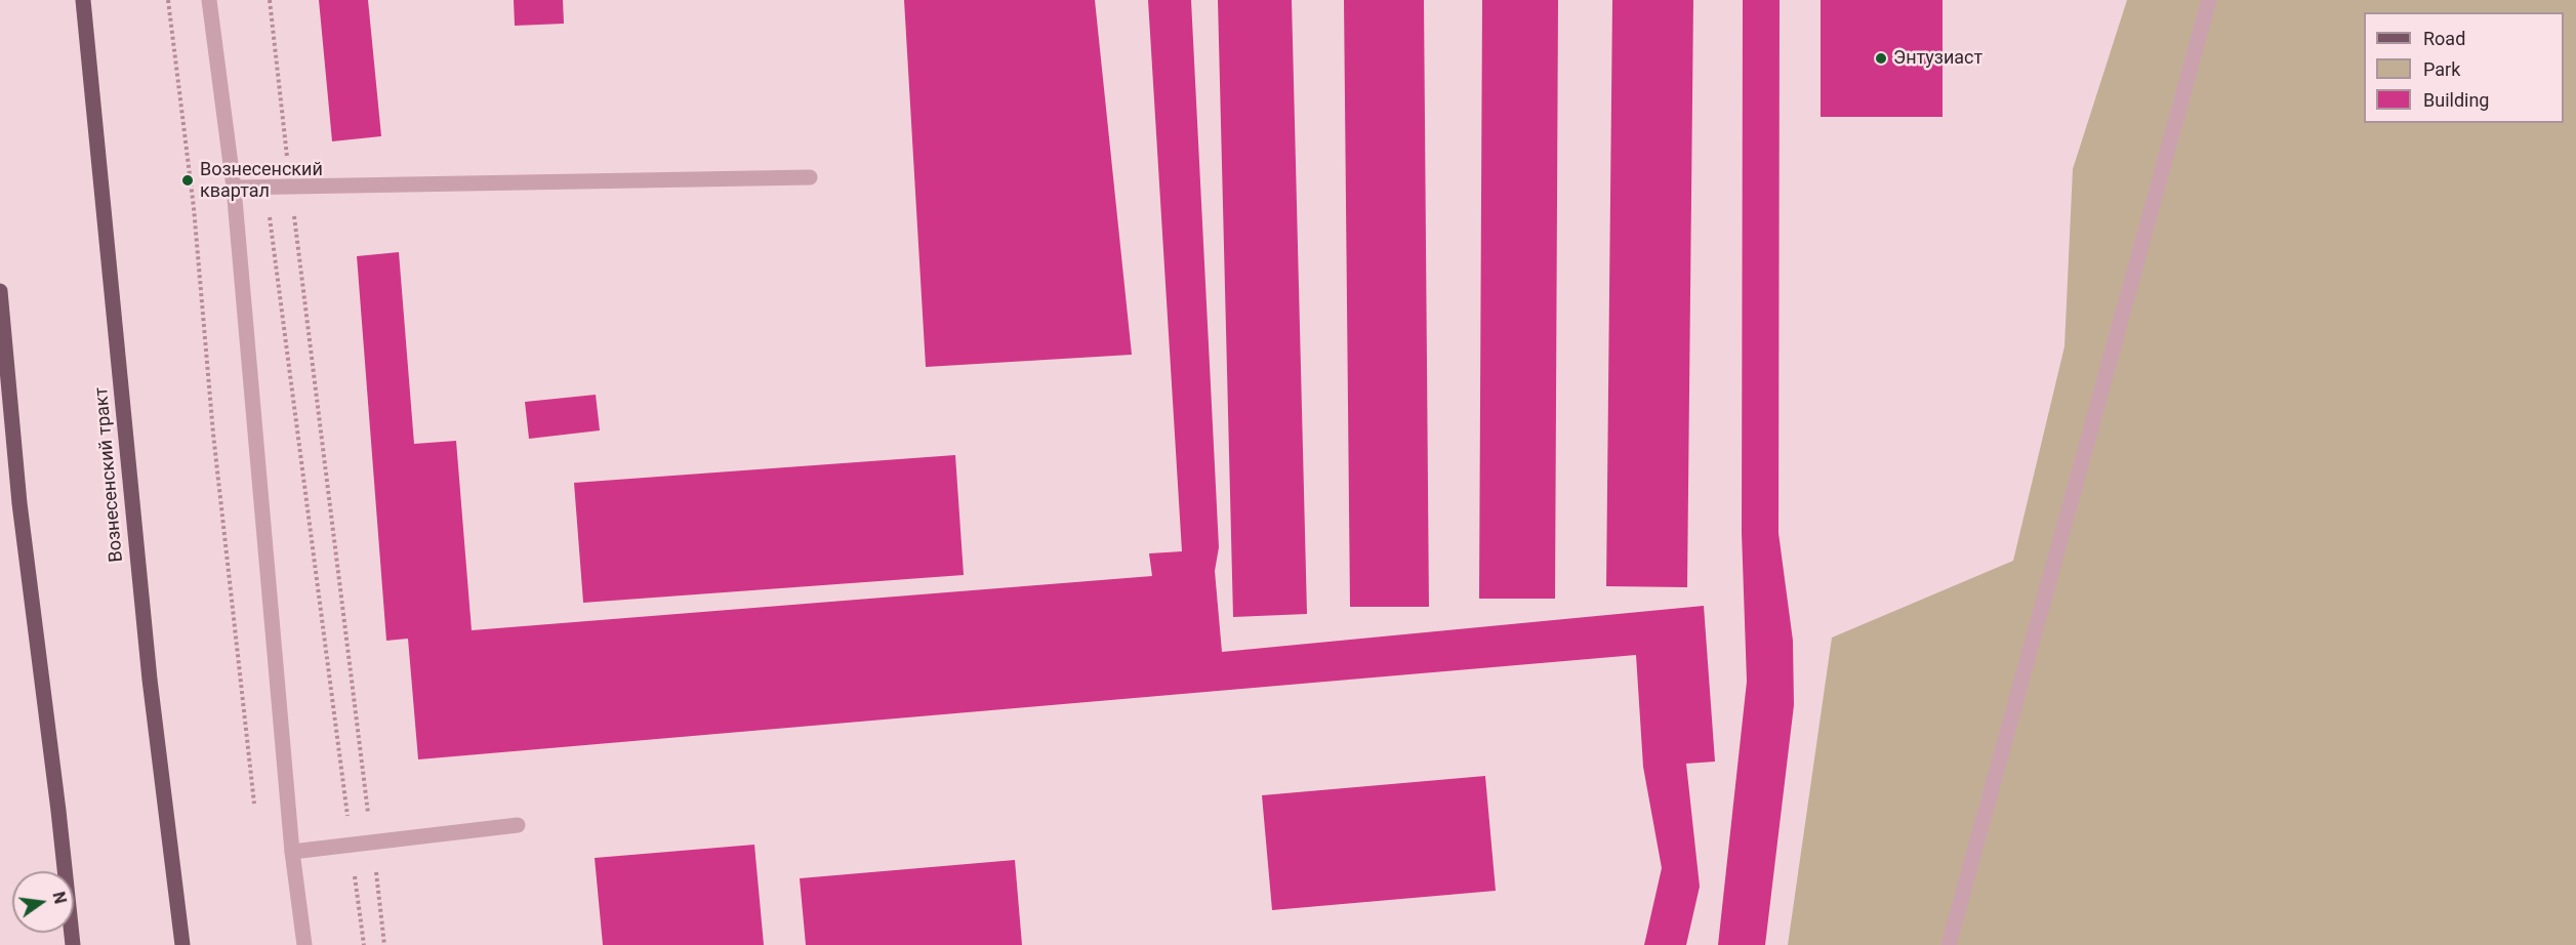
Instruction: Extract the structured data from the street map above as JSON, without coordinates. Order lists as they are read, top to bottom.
{
  "streets": {
    "main road": ["Вознесенский тракт"]
  },
  "places": ["Энтузиаст", "Вознесенский квартал"],
  "legend": ["Road", "Park", "Building"],
  "north": "right"
}
